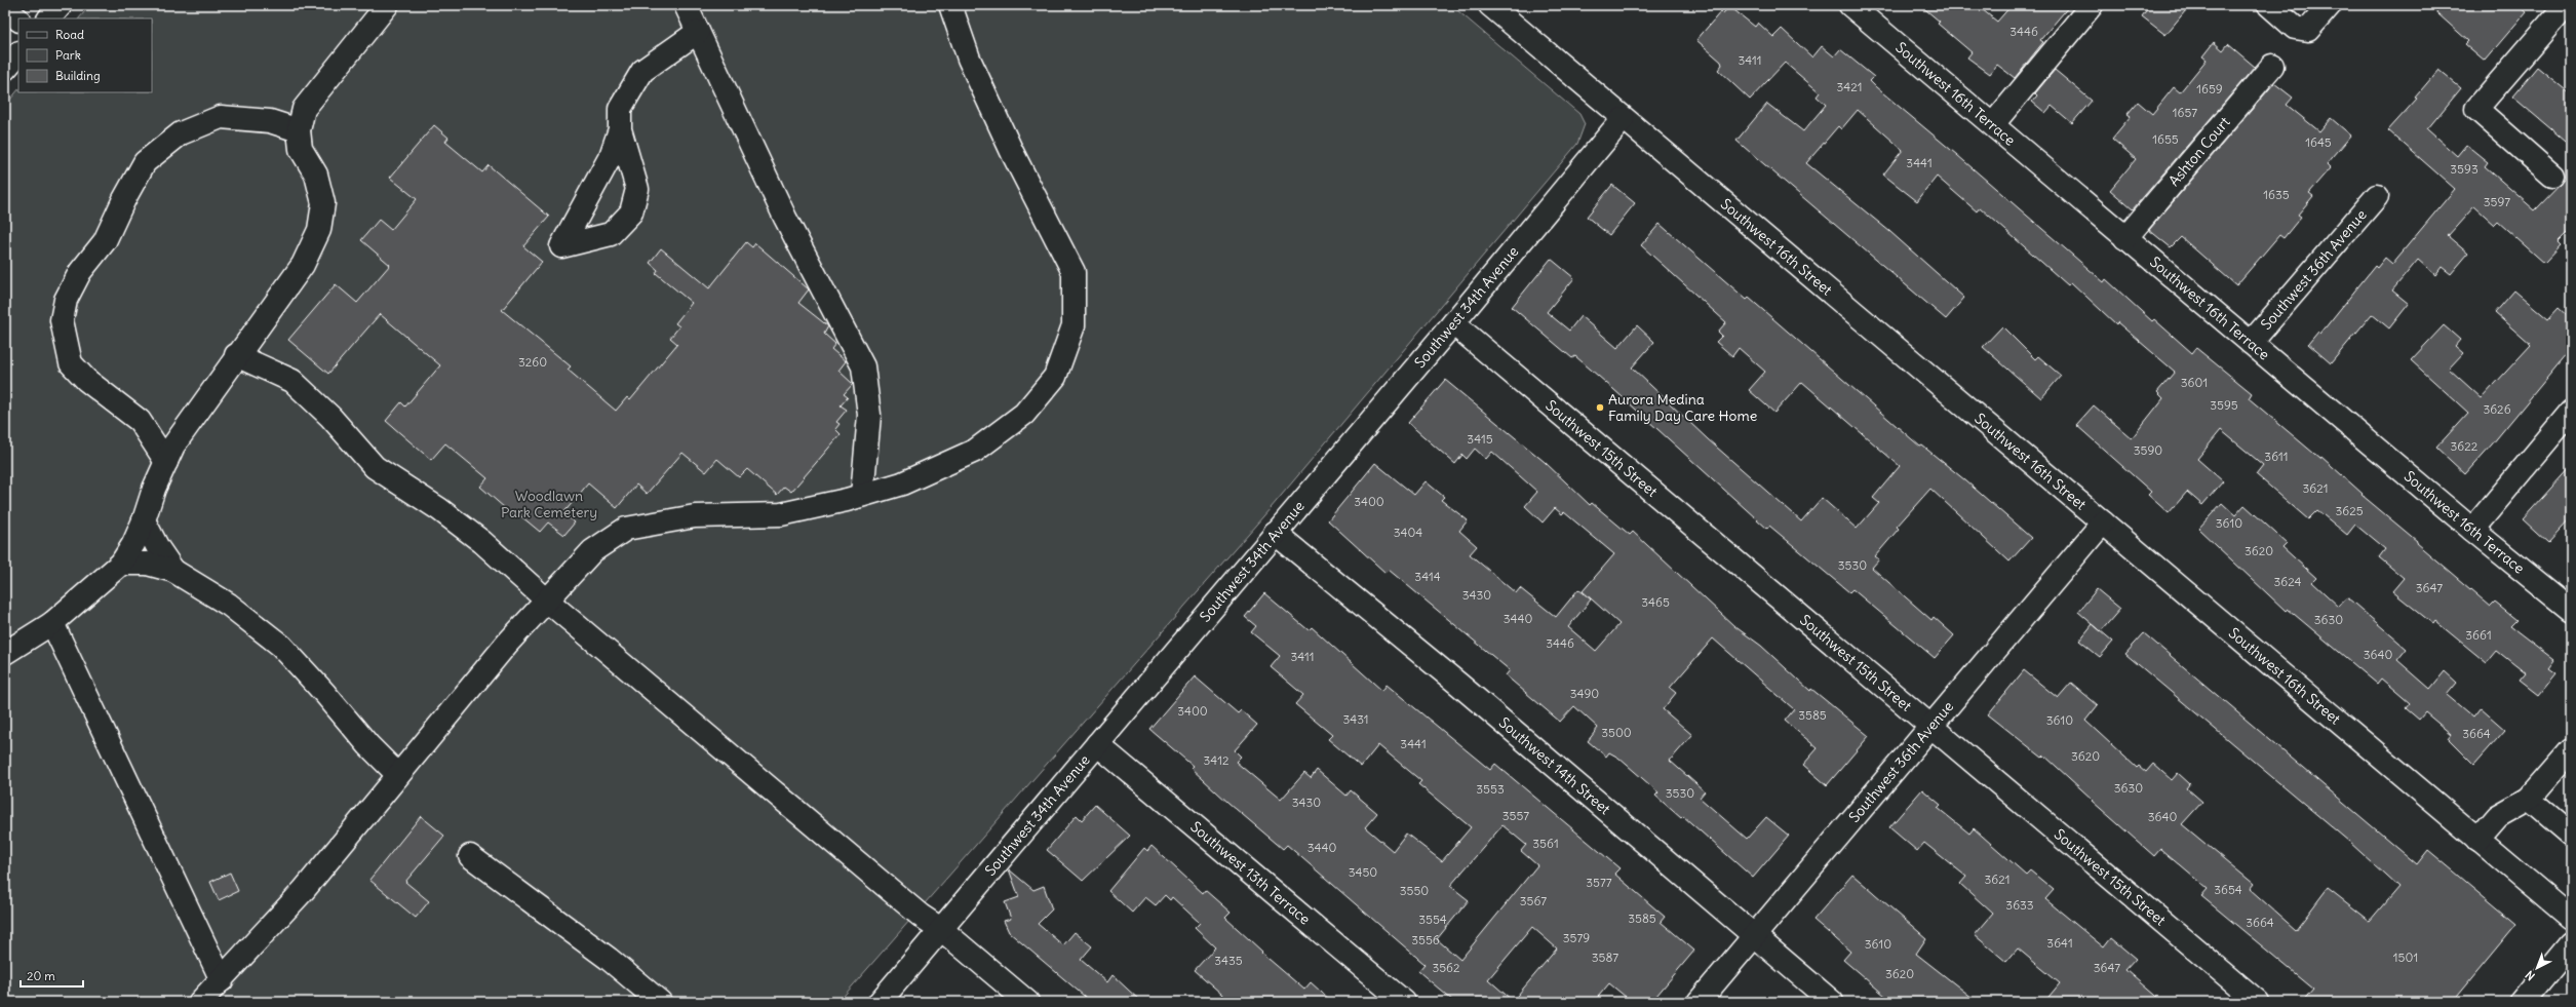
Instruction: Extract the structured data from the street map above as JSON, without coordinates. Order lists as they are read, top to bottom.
{
  "streets": {
    "street": [
      "Southwest 16th Terrace",
      "Ashton Court",
      "Southwest 16th Street",
      "Southwest 36th Avenue",
      "Southwest 34th Avenue",
      "Southwest 15th Street",
      "Southwest 14th Street",
      "Southwest 13th Terrace"
    ]
  },
  "crossings": [
    ["Southwest 16th Terrace", "Ashton Court"],
    ["Southwest 16th Terrace", "Southwest 36th Avenue"],
    ["Southwest 16th Street", "Southwest 36th Avenue"],
    ["Southwest 16th Street", "Southwest 34th Avenue"],
    ["Southwest 36th Avenue", "Southwest 15th Street"],
    ["Southwest 36th Avenue", "Southwest 14th Street"],
    ["Southwest 34th Avenue", "Southwest 15th Street"],
    ["Southwest 34th Avenue", "Southwest 14th Street"],
    ["Southwest 34th Avenue", "Southwest 13th Terrace"]
  ],
  "parks": ["Woodlawn Park Cemetery"],
  "places": ["Aurora Medina Family Day Care Home"],
  "house_numbers": [
    "3446",
    "3411",
    "3421",
    "1659",
    "1657",
    "1655",
    "1645",
    "3441",
    "3593",
    "1635",
    "3597",
    "3260",
    "3601",
    "3595",
    "3626",
    "3415",
    "3622",
    "3590",
    "3611",
    "3621",
    "3400",
    "3625",
    "3610",
    "3404",
    "3620",
    "3530",
    "3414",
    "3624",
    "3647",
    "3430",
    "3465",
    "3440",
    "3630",
    "3661",
    "3446",
    "3640",
    "3411",
    "3490",
    "3400",
    "3585",
    "3431",
    "3610",
    "3500",
    "3664",
    "3441",
    "3620",
    "3412",
    "3630",
    "3553",
    "3530",
    "3430",
    "3557",
    "3640",
    "3561",
    "3440",
    "3450",
    "3621",
    "3577",
    "3654",
    "3550",
    "3567",
    "3633",
    "3585",
    "3554",
    "3664",
    "3579",
    "3556",
    "3641",
    "3610",
    "3587",
    "1501",
    "3435",
    "3562",
    "3647",
    "3620"
  ],
  "legend": ["Road", "Park", "Building"],
  "scale_bar": "20 m",
  "north": "bottom left"
}
